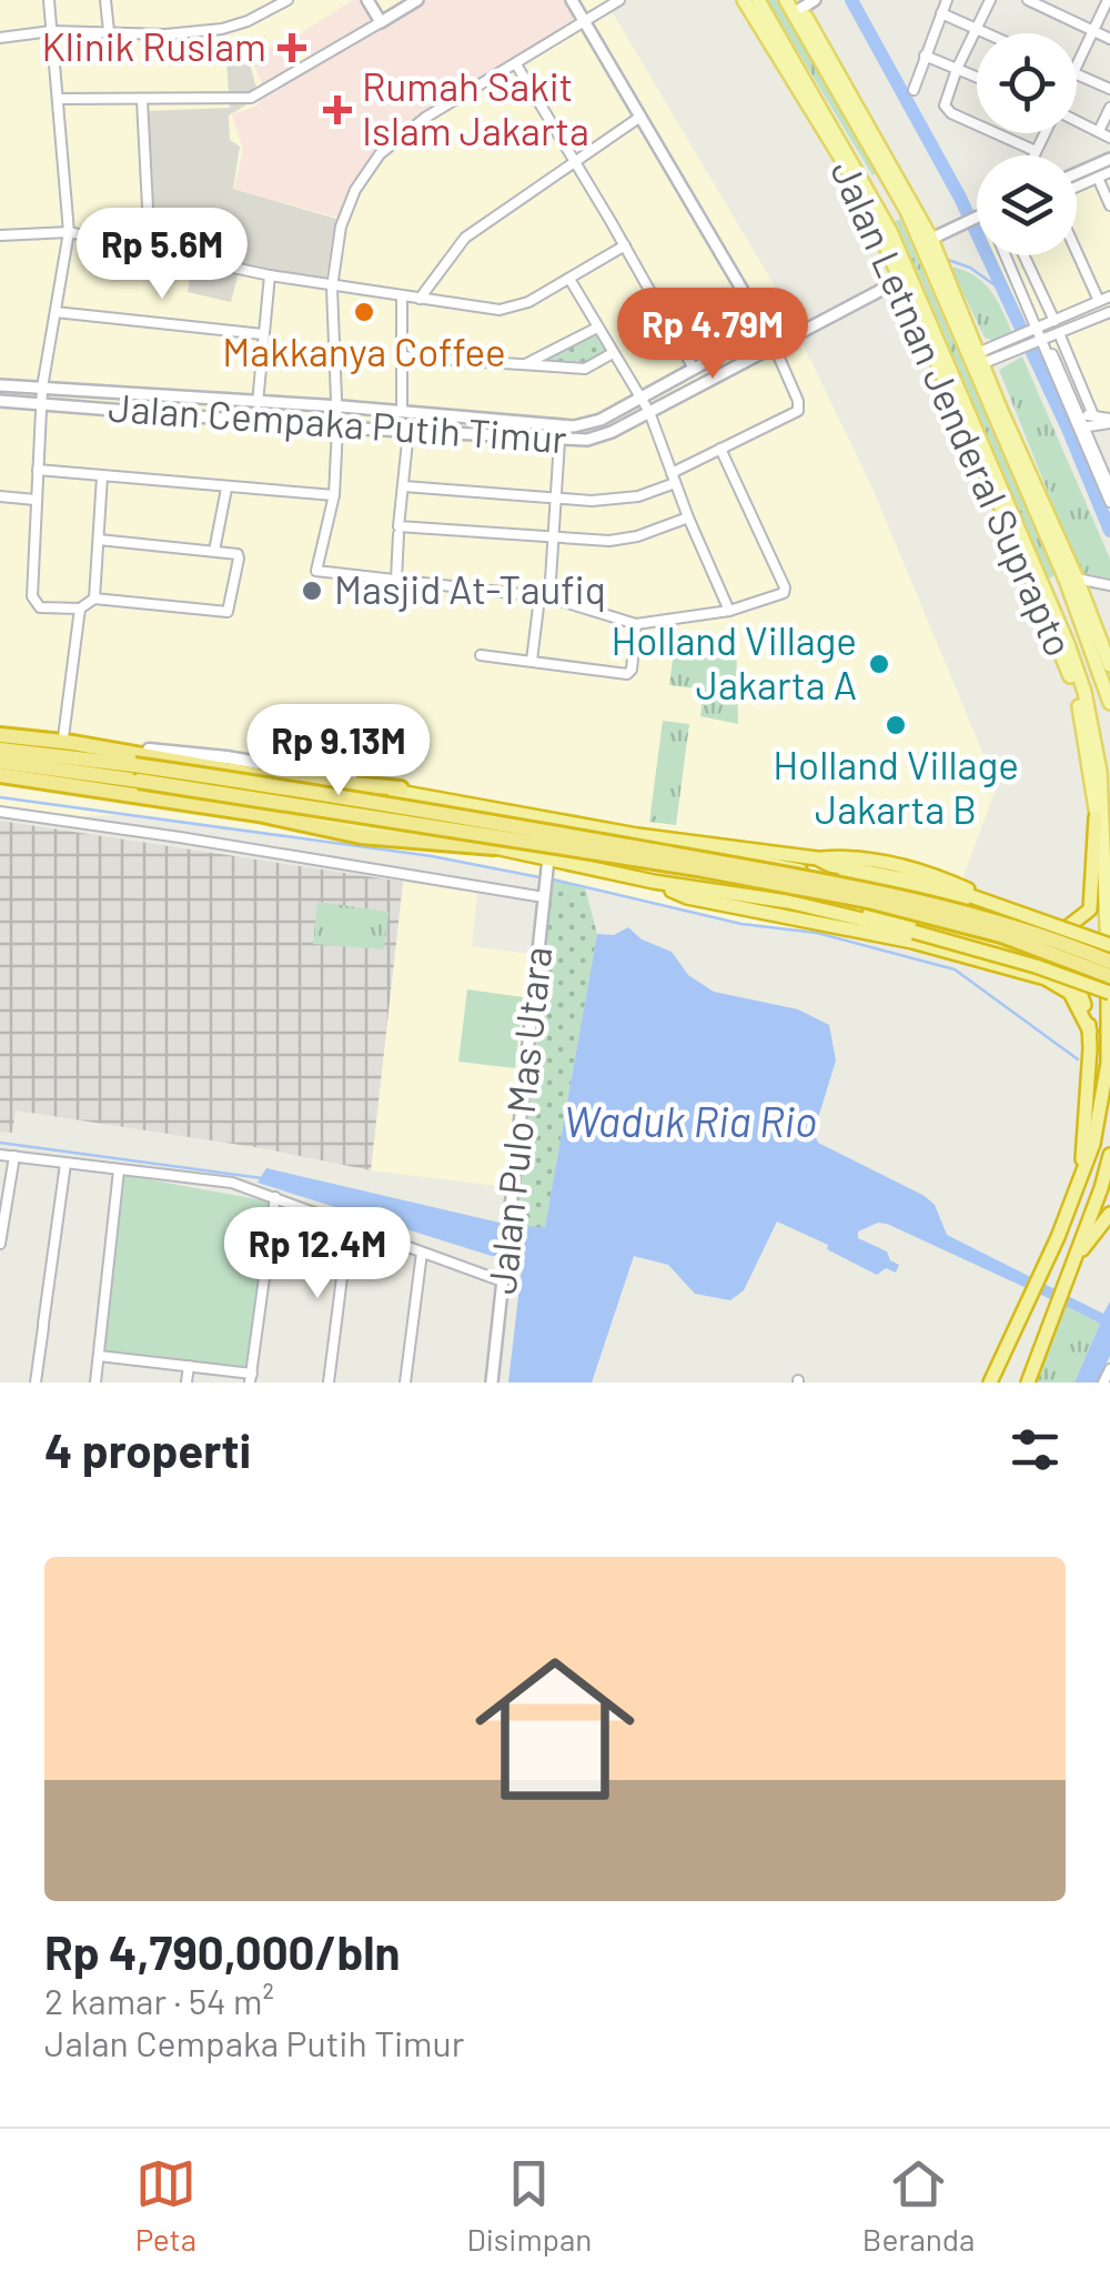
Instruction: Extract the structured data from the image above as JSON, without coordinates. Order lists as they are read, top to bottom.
{
  "streets": {
    "main road": ["Jalan Letnan Jenderal Suprapto"],
    "street": ["Jalan Cempaka Putih Timur", "Jalan Pulo Mas Utara"]
  },
  "crossings": [
    ["Jalan Letnan Jenderal Suprapto", "Jalan Cempaka Putih Timur"]
  ],
  "water": ["Waduk Ria Rio"],
  "places": {
    "health": ["Klinik Ruslam", "Rumah Sakit Islam Jakarta"],
    "other": [
      "Makkanya Coffee",
      "Masjid At-Taufiq",
      "Holland Village Jakarta A",
      "Holland Village Jakarta B"
    ]
  },
  "page": {
    "price": [
      "Rp 5.6M",
      "Rp 4.79M",
      "Rp 9.13M",
      "Rp 12.4M"
    ],
    "heading": "4 properti",
    "list": [
      {
        "name": "Rp 4,790,000/bln",
        "note": "2 kamar · 54 m² · Jalan Cempaka Putih Timur"
      }
    ],
    "tabs": ["Peta", "Disimpan", "Beranda"]
  }
}
